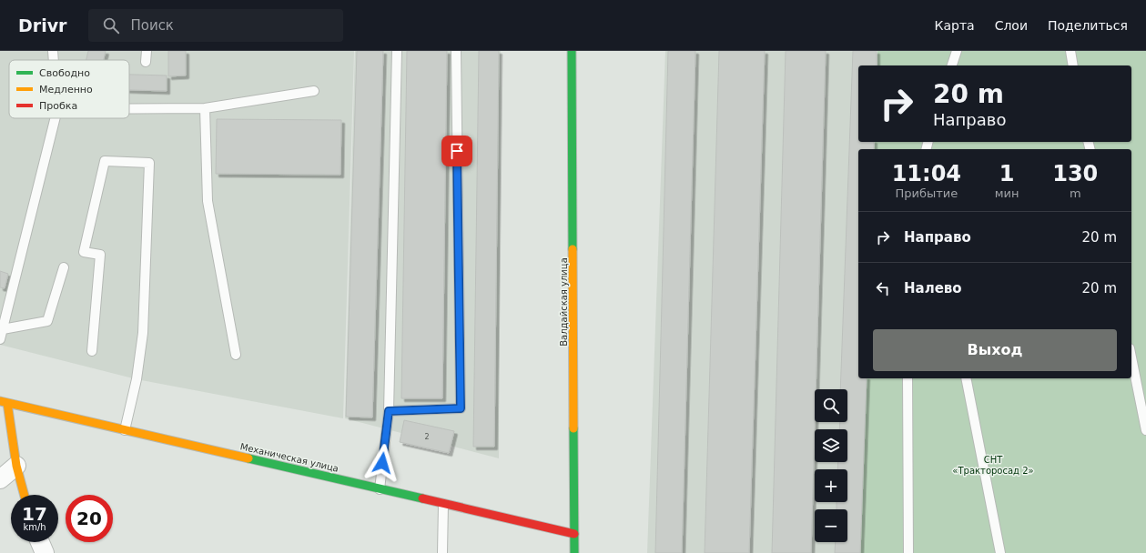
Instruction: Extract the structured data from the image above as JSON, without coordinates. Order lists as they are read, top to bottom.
{
  "streets": {
    "street": ["Валдайская улица", "Механическая улица"]
  },
  "crossings": [
    ["Валдайская улица", "Механическая улица"]
  ],
  "parks": ["СНТ «Тракторосад 2»"],
  "house_numbers": ["2"],
  "legend": ["Свободно", "Медленно", "Пробка"],
  "page": {
    "header": "Drivr",
    "search": "Поиск",
    "nav": ["Карта", "Слои", "Поделиться"],
    "turn": ["20 m", "Направо"],
    "eta": [
      "11:04",
      "Прибытие",
      "1",
      "мин",
      "130",
      "m"
    ],
    "list": [
      {
        "name": "Направо",
        "value": "20 m"
      },
      {
        "name": "Налево",
        "value": "20 m"
      }
    ],
    "buttons": "Выход",
    "map_buttons": ["+", "−"],
    "speed": "17 km/h",
    "limit": "20"
  }
}
